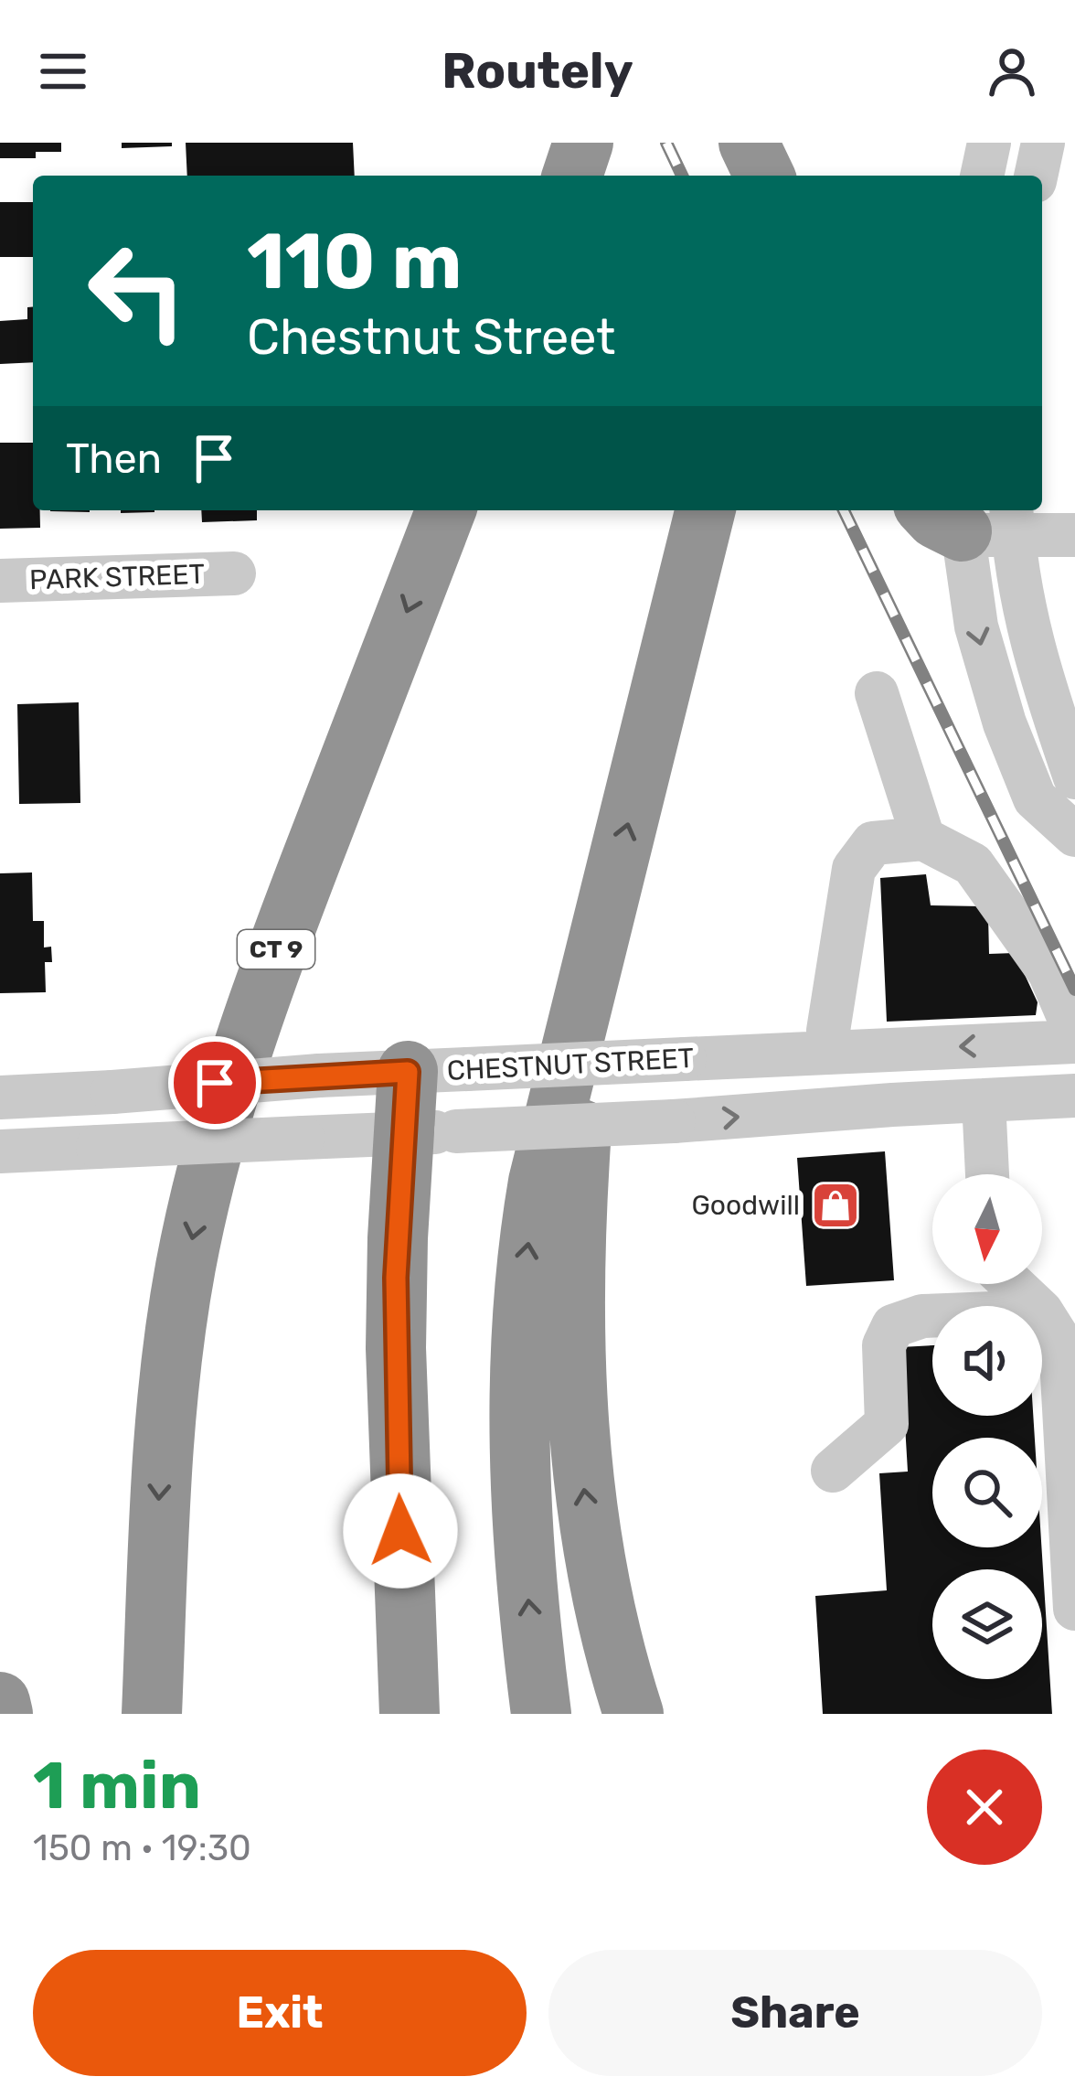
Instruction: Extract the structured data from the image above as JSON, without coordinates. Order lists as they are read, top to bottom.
{
  "streets": {
    "highway": ["CT 9"],
    "street": ["PARK STREET", "CHESTNUT STREET"]
  },
  "places": {
    "shop": ["Goodwill"]
  },
  "north": "bottom",
  "page": {
    "header": "Routely",
    "turn": ["110 m", "Chestnut Street"],
    "then": "Then",
    "heading": ["1 min", "150 m · 19:30"],
    "buttons": ["Exit", "Share"]
  }
}
